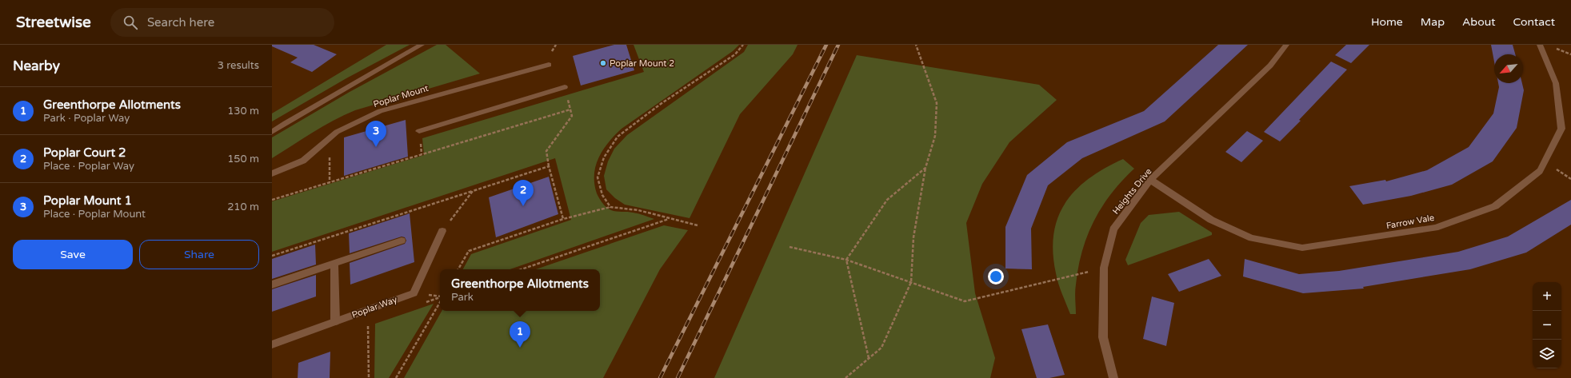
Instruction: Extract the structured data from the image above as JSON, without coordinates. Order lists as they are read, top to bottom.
{
  "streets": {
    "street": [
      "Poplar Mount",
      "Heights Drive",
      "Farrow Vale",
      "Poplar Way"
    ]
  },
  "crossings": [
    ["Heights Drive", "Farrow Vale"]
  ],
  "places": ["Poplar Mount 2"],
  "north": "bottom left",
  "page": {
    "header": "Streetwise",
    "search": "Search here",
    "nav": [
      "Home",
      "Map",
      "About",
      "Contact"
    ],
    "heading": ["Nearby", "3 results"],
    "list": [
      {
        "mark": "1",
        "name": "Greenthorpe Allotments",
        "note": "Park · Poplar Way",
        "value": "130 m"
      },
      {
        "mark": "2",
        "name": "Poplar Court 2",
        "note": "Place · Poplar Way",
        "value": "150 m"
      },
      {
        "mark": "3",
        "name": "Poplar Mount 1",
        "note": "Place · Poplar Mount",
        "value": "210 m"
      }
    ],
    "pins": ["3", "2", "1"],
    "buttons": ["Save", "Share"],
    "popup": ["Greenthorpe Allotments", "Park"],
    "map_buttons": ["+", "−"]
  }
}
